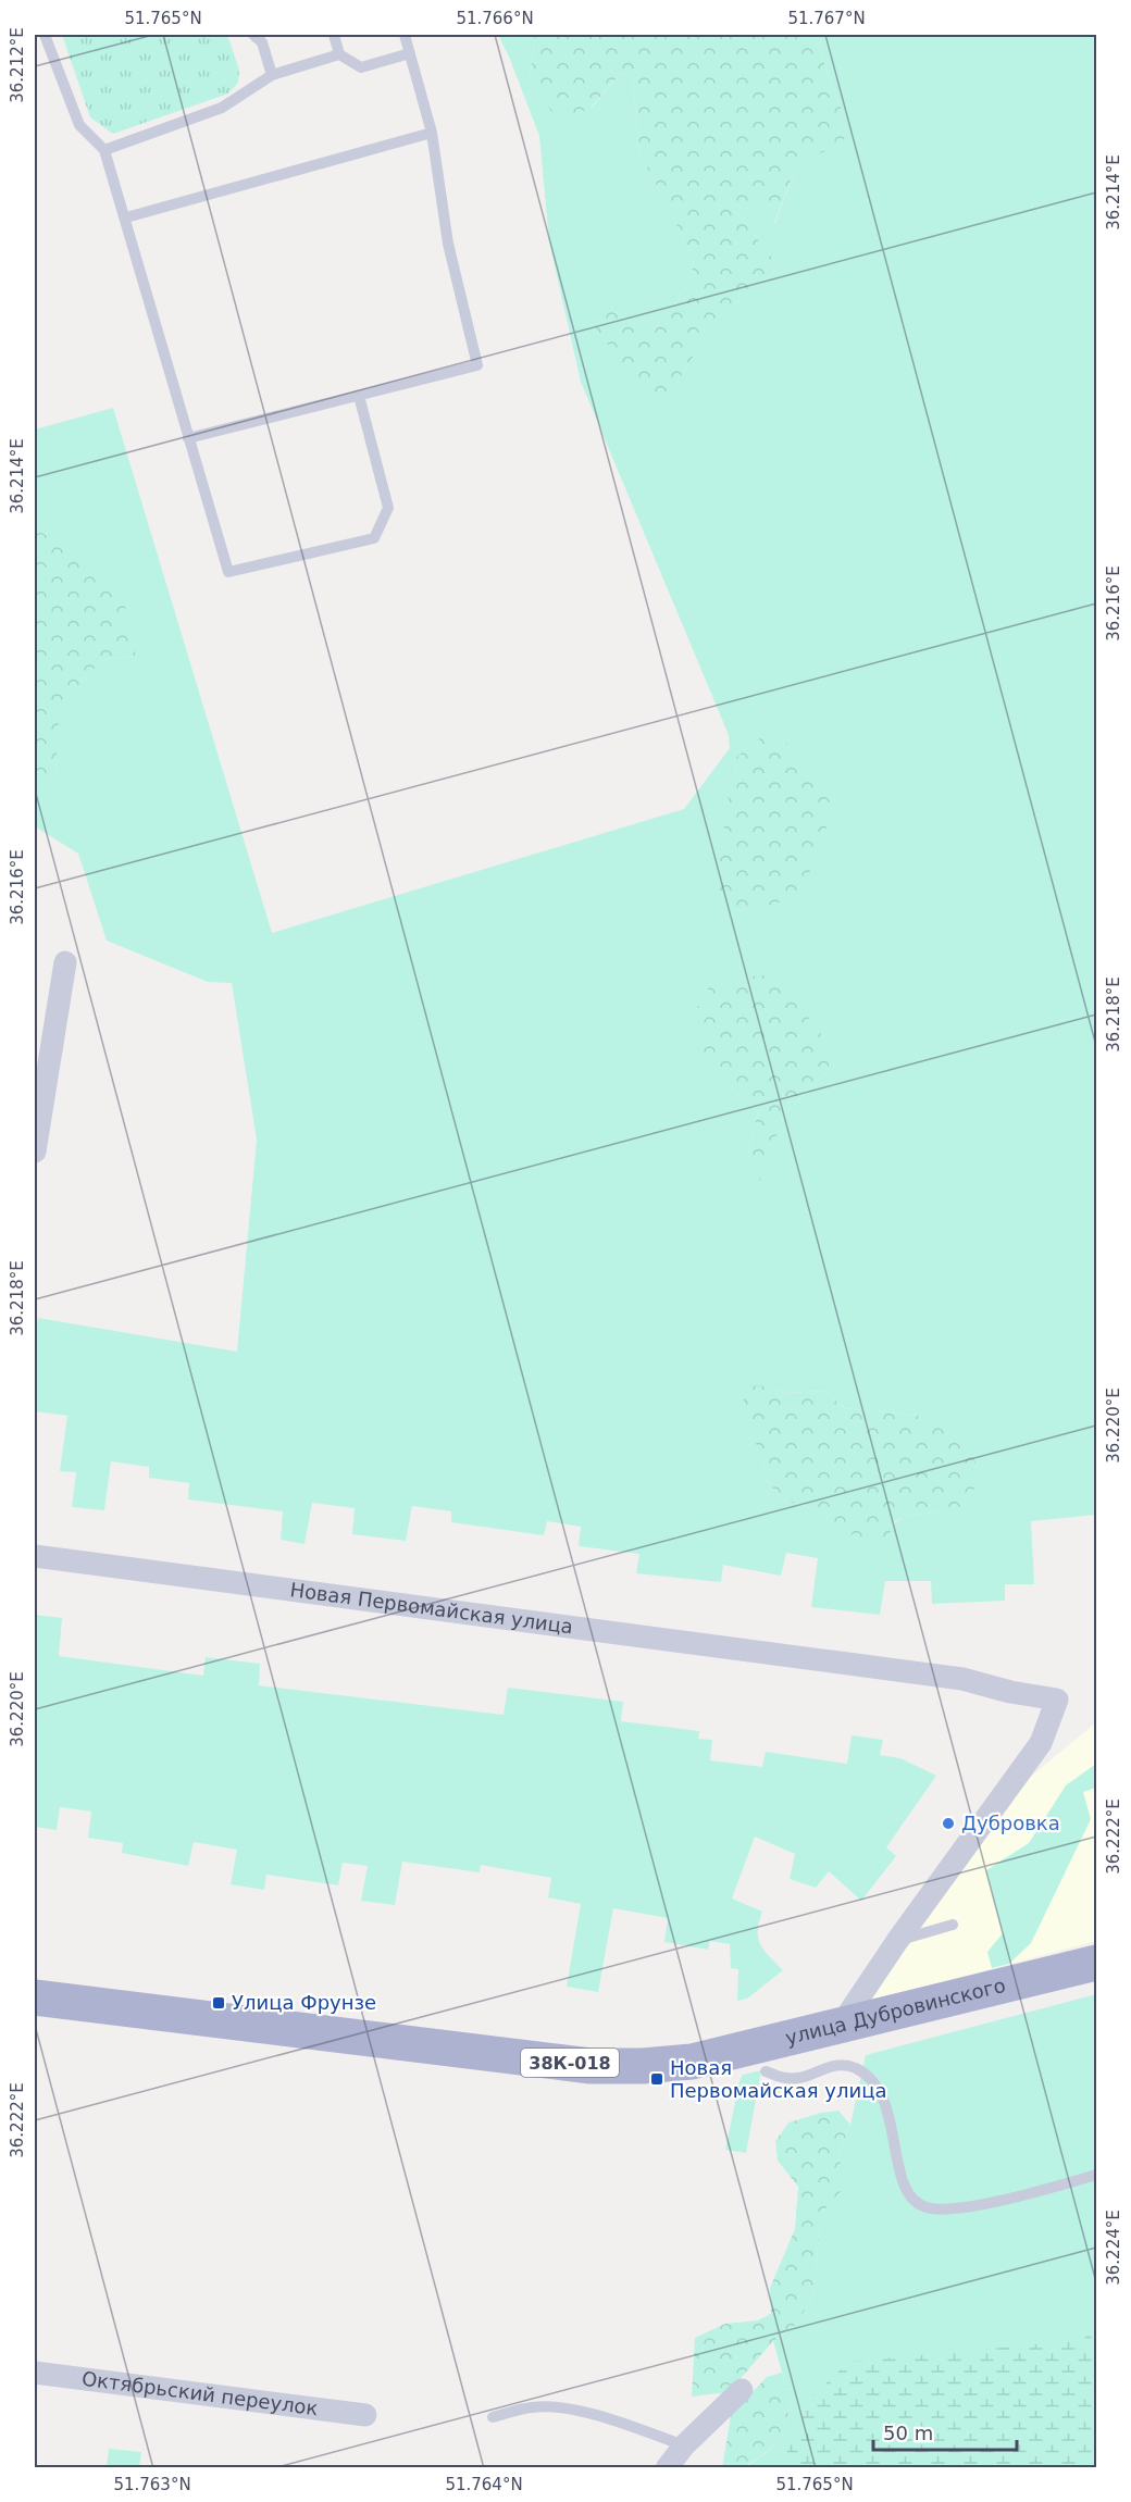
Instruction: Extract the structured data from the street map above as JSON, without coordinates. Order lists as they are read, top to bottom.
{
  "streets": {
    "main road": ["улица Дубровинского", "38К-018"],
    "street": ["Новая Первомайская улица", "Октябрьский переулок"]
  },
  "places": {
    "other": ["Дубровка"],
    "transit": ["Улица Фрунзе", "Новая Первомайская улица"]
  },
  "scale_bar": "50 m",
  "coordinates": [
    "51.765°N",
    "51.766°N",
    "51.767°N",
    "36.212°E",
    "36.214°E",
    "36.216°E",
    "36.218°E",
    "36.220°E",
    "36.222°E",
    "36.224°E",
    "51.763°N",
    "51.764°N"
  ]
}
